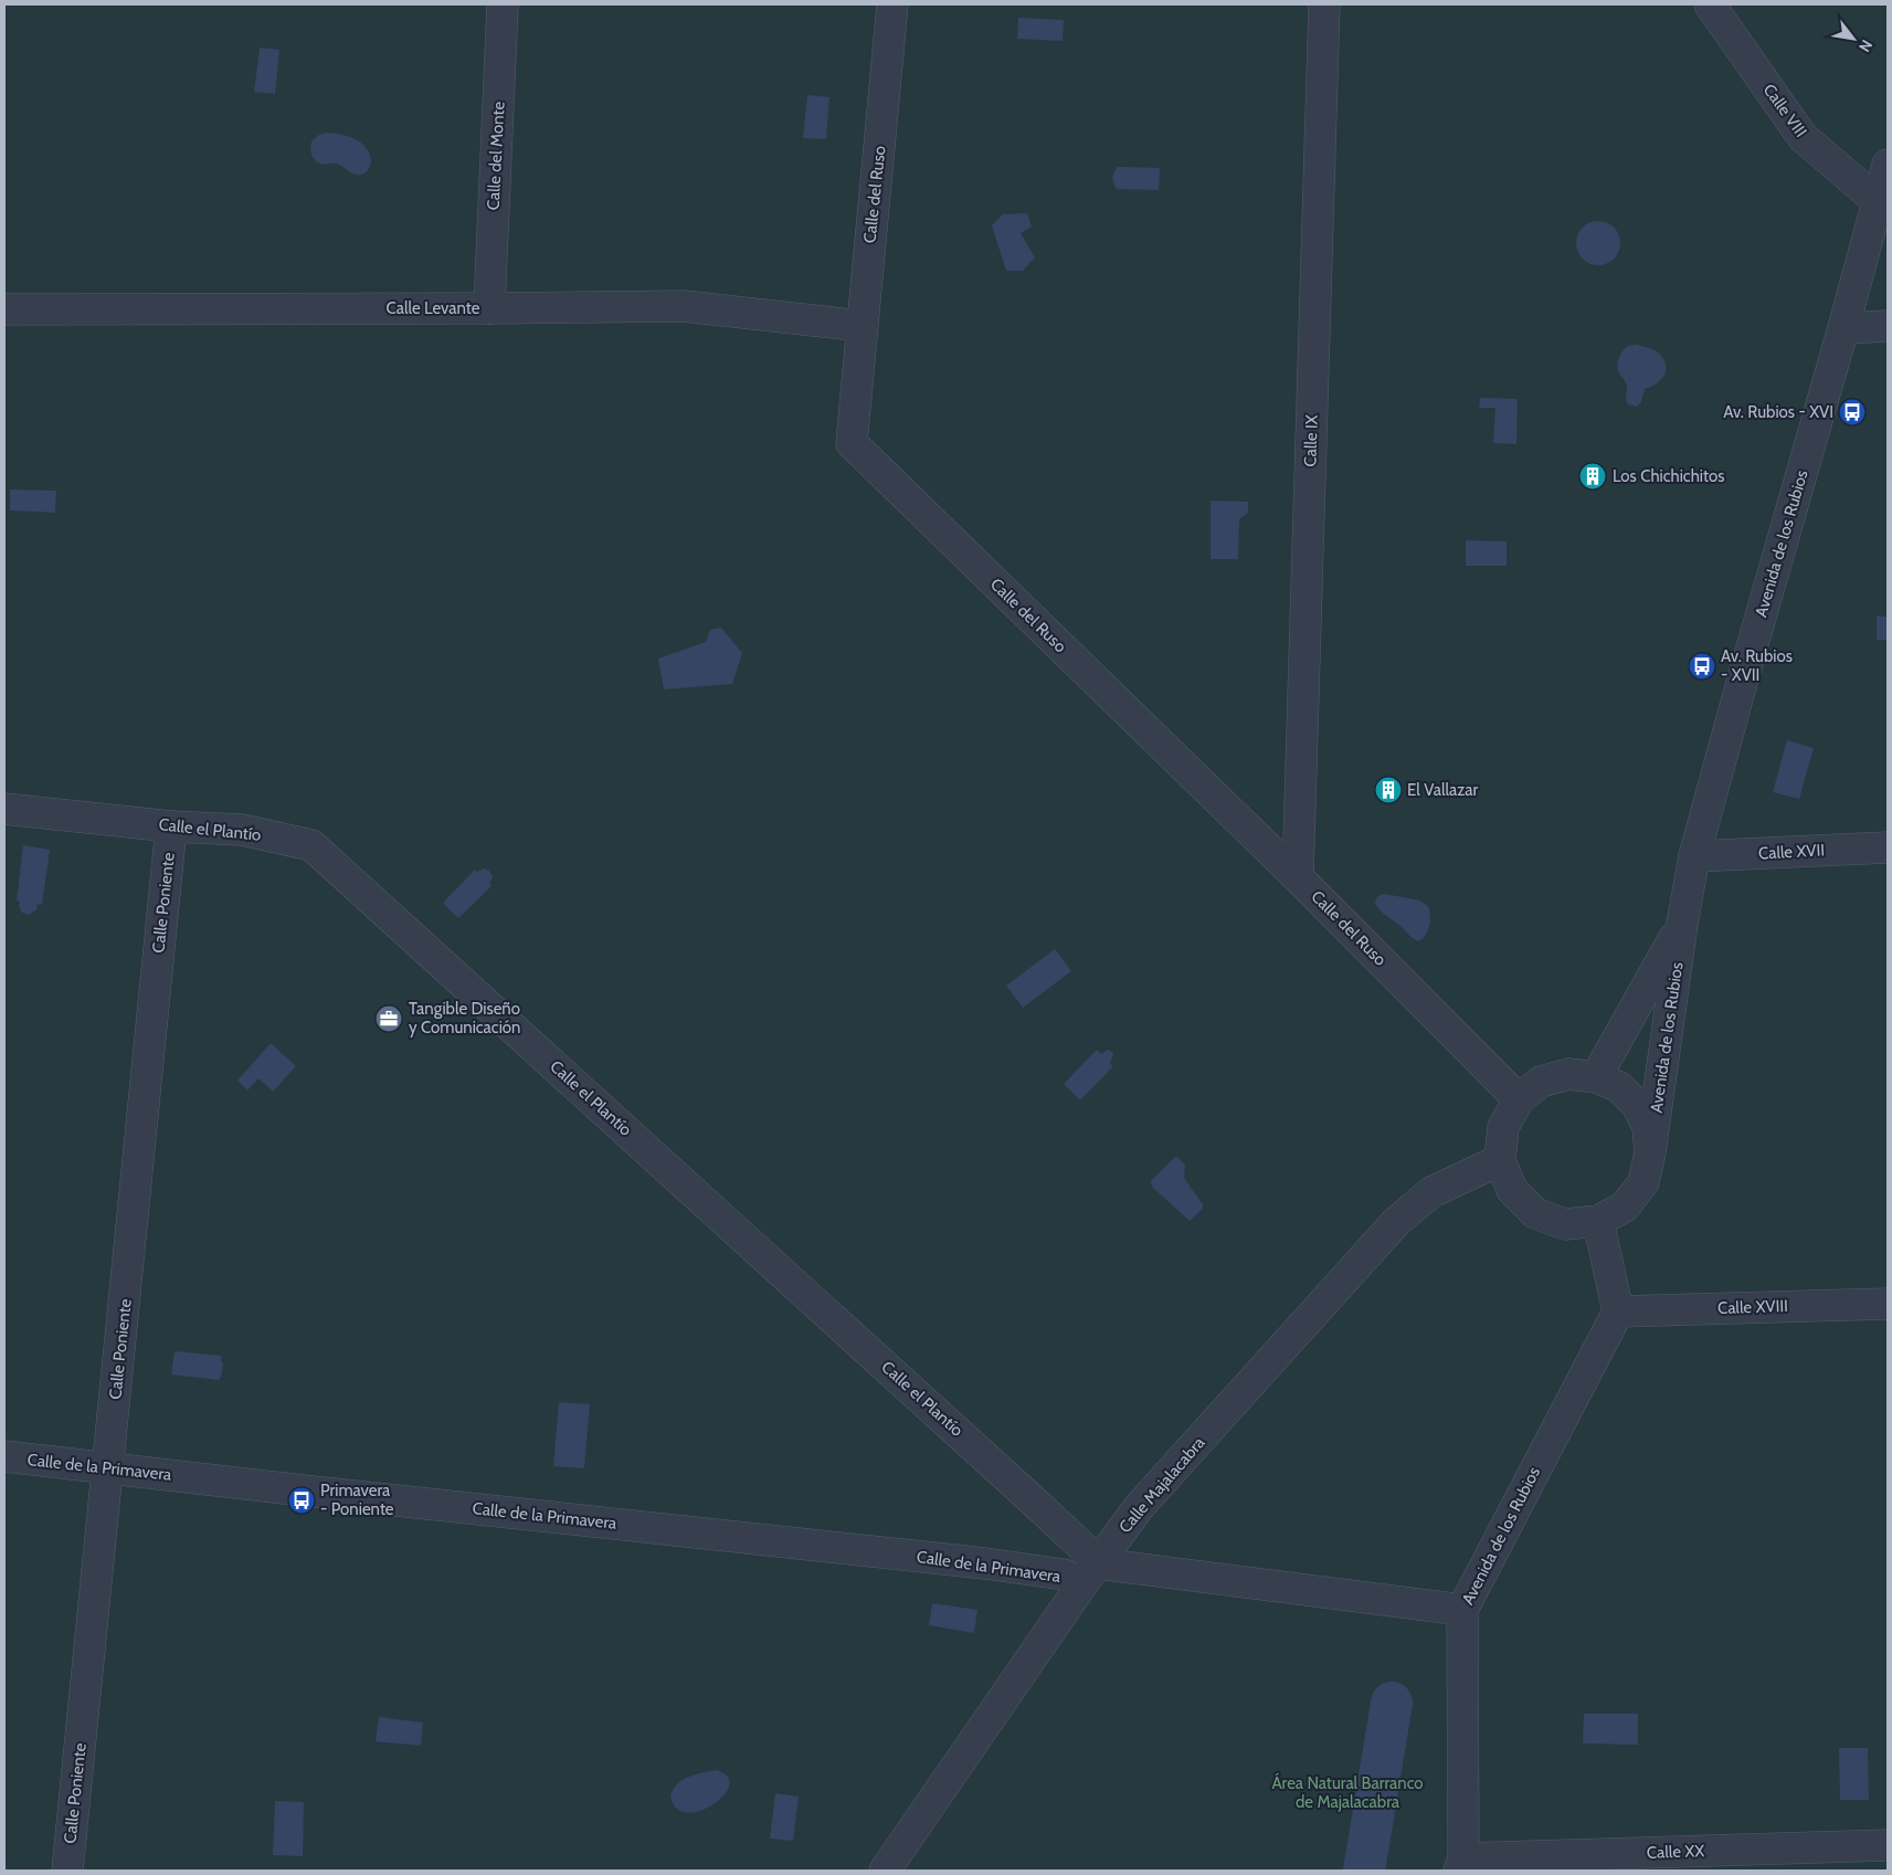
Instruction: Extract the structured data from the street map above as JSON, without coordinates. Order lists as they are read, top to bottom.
{
  "streets": {
    "street": [
      "Calle VIII",
      "Calle del Monte",
      "Calle del Ruso",
      "Calle Levante",
      "Calle IX",
      "Avenida de los Rubios",
      "Calle el Plantío",
      "Calle XVII",
      "Calle Poniente",
      "Calle XVIII",
      "Calle de la Primavera",
      "Calle Majalacabra",
      "Calle XX"
    ]
  },
  "crossings": [
    ["Calle VIII", "Avenida de los Rubios"],
    ["Calle del Monte", "Calle Levante"],
    ["Calle del Ruso", "Calle Levante"],
    ["Calle del Ruso", "Calle IX"],
    ["Calle del Ruso", "Avenida de los Rubios"],
    ["Calle del Ruso", "Calle Majalacabra"],
    ["Avenida de los Rubios", "Calle XVII"],
    ["Avenida de los Rubios", "Calle XVIII"],
    ["Avenida de los Rubios", "Calle de la Primavera"],
    ["Avenida de los Rubios", "Calle Majalacabra"],
    ["Avenida de los Rubios", "Calle XX"],
    ["Calle el Plantío", "Calle Poniente"],
    ["Calle el Plantío", "Calle de la Primavera"],
    ["Calle el Plantío", "Calle Majalacabra"],
    ["Calle Poniente", "Calle de la Primavera"],
    ["Calle de la Primavera", "Calle Majalacabra"]
  ],
  "parks": ["Área Natural Barranco de Majalacabra"],
  "places": {
    "bus stop": ["Av. Rubios - XVI", "Av. Rubios - XVII", "Primavera - Poniente"],
    "building": ["Los Chichichitos", "El Vallazar"],
    "office": ["Tangible Diseño y Comunicación"]
  },
  "north": "bottom right"
}
